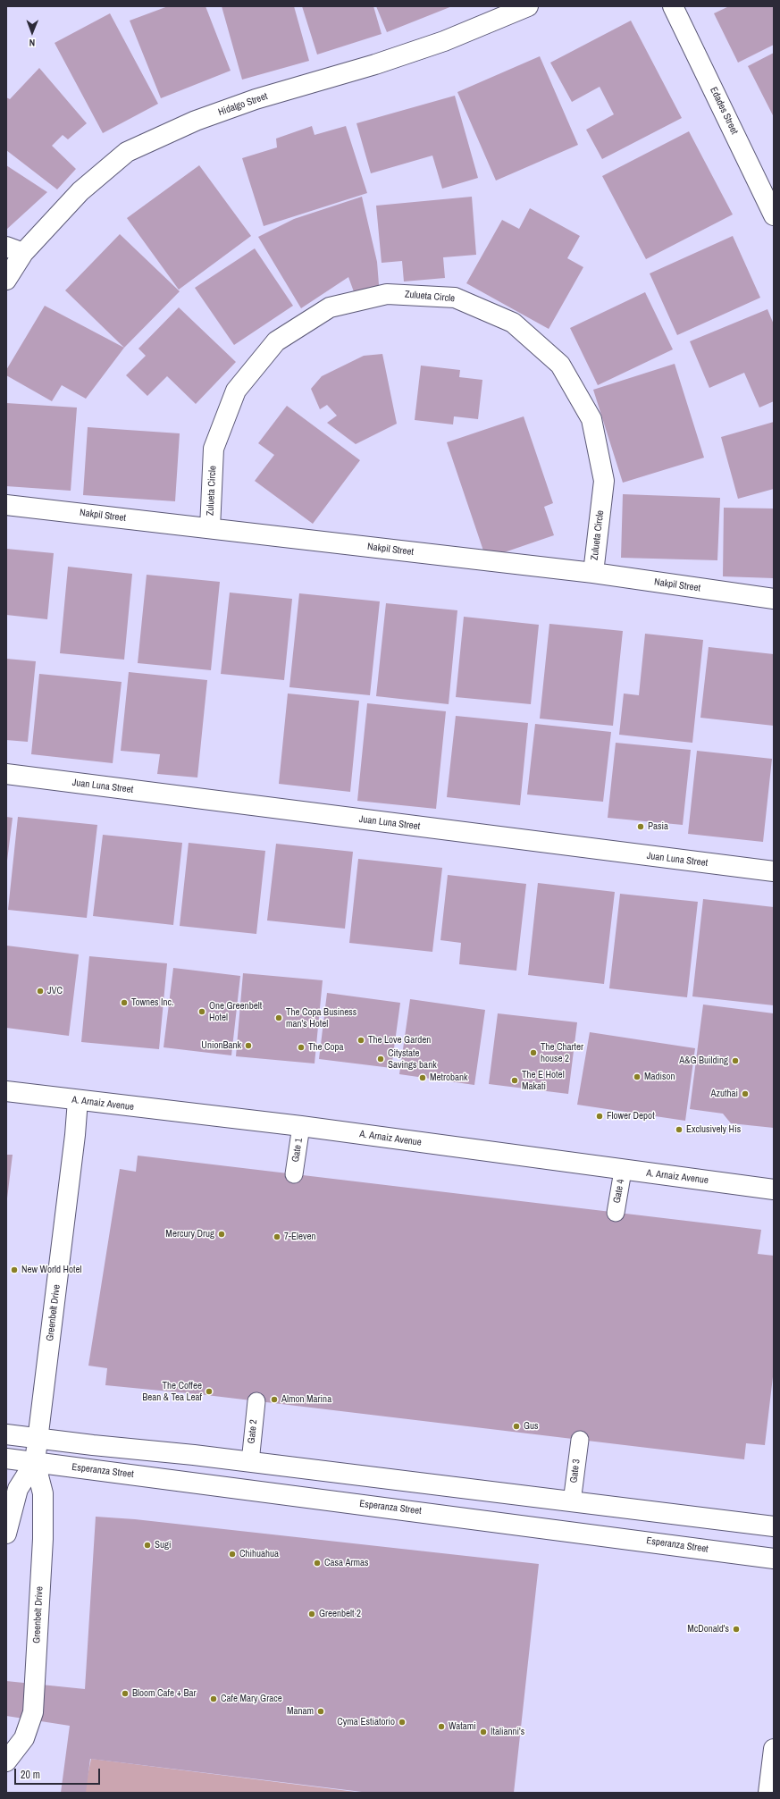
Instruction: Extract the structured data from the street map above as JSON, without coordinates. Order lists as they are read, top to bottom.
{
  "streets": {
    "street": [
      "Hidalgo Street",
      "Edades Street",
      "Zulueta Circle",
      "Nakpil Street",
      "Juan Luna Street",
      "A. Arnaiz Avenue",
      "Greenbelt Drive",
      "Esperanza Street"
    ],
    "lane": [
      "Gate 1",
      "Gate 4",
      "Gate 2",
      "Gate 3"
    ]
  },
  "crossings": [
    ["Zulueta Circle", "Nakpil Street"],
    ["A. Arnaiz Avenue", "Gate 1"],
    ["A. Arnaiz Avenue", "Gate 4"],
    ["A. Arnaiz Avenue", "Greenbelt Drive"],
    ["Greenbelt Drive", "Esperanza Street"]
  ],
  "places": [
    "Pasia",
    "JVC",
    "Townes Inc.",
    "One Greenbelt Hotel",
    "The Copa Business man's Hotel",
    "The Love Garden",
    "UnionBank",
    "The Copa",
    "The Charter house 2",
    "Citystate Savings bank",
    "A&G Building",
    "Madison",
    "Metrobank",
    "The E Hotel Makati",
    "Azuthai",
    "Flower Depot",
    "Exclusively His",
    "Mercury Drug",
    "7-Eleven",
    "New World Hotel",
    "The Coffee Bean & Tea Leaf",
    "Almon Marina",
    "Gus",
    "Sugi",
    "Chihuahua",
    "Casa Armas",
    "Greenbelt 2",
    "McDonald's",
    "Bloom Cafe + Bar",
    "Cafe Mary Grace",
    "Manam",
    "Cyma Estiatorio",
    "Watami",
    "Italianni's"
  ],
  "scale_bar": "20 m",
  "north": "bottom"
}
